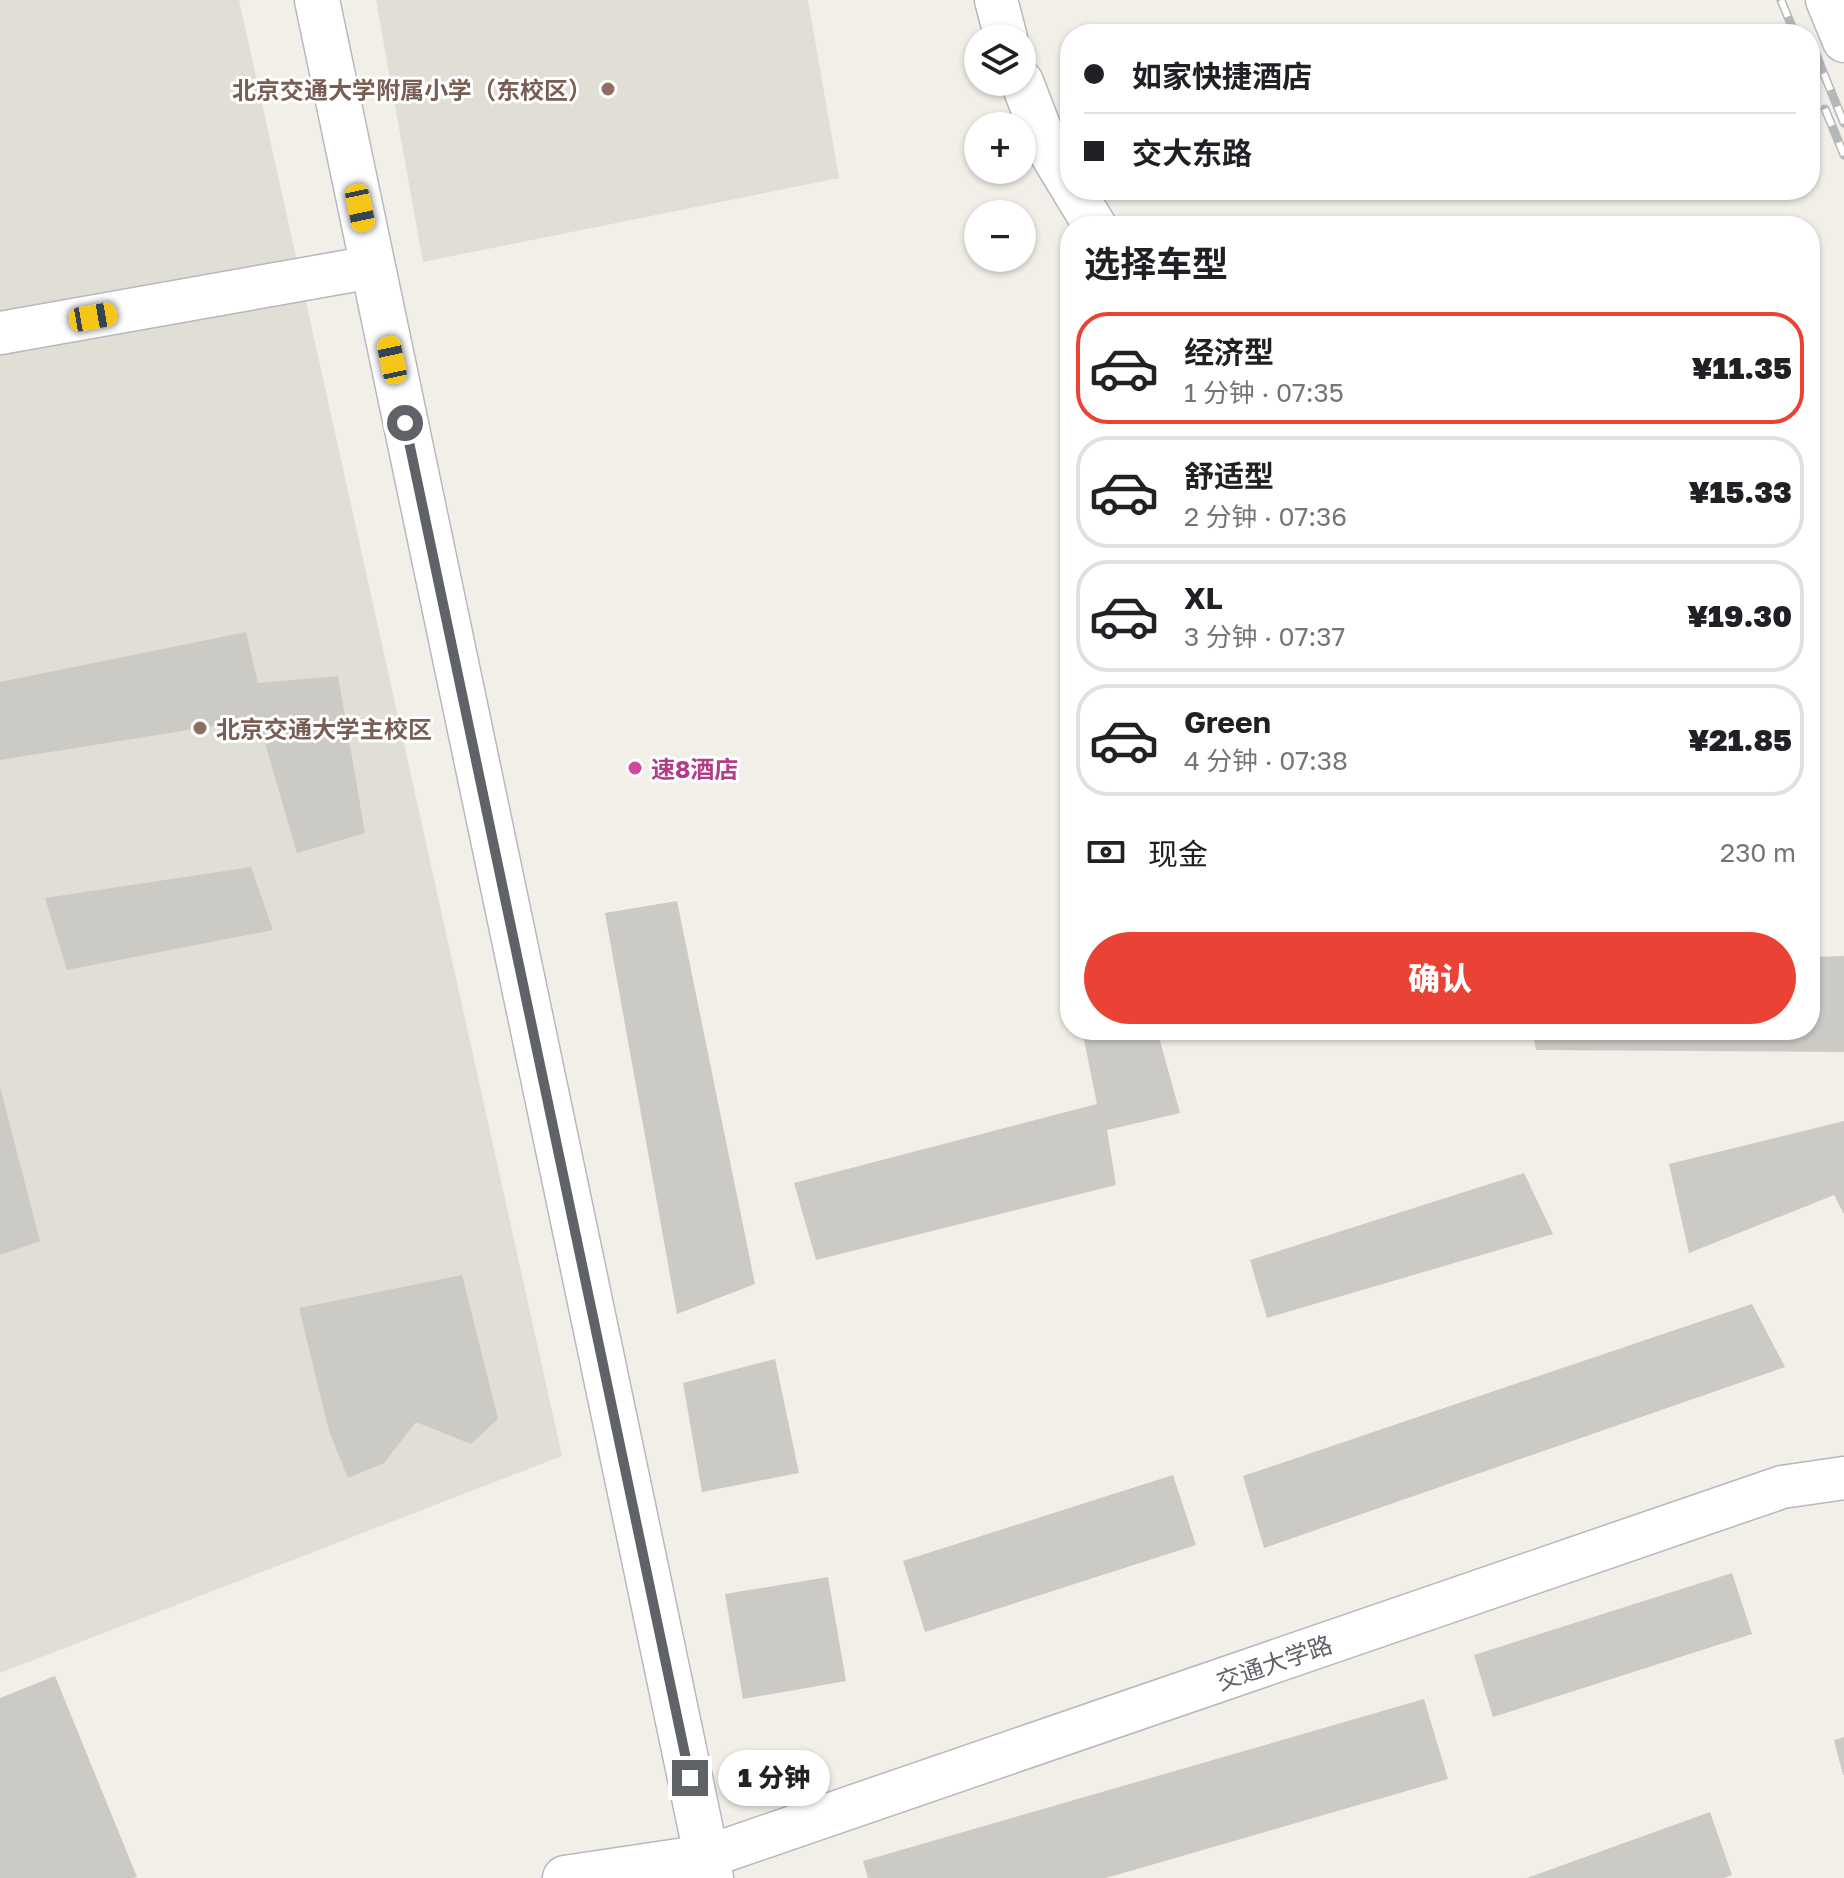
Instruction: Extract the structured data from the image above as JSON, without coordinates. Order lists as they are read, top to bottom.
{
  "streets": {
    "street": ["交通大学路"]
  },
  "places": ["北京交通大学附属小学（东校区）", "北京交通大学主校区", "速8酒店"],
  "page": {
    "map_buttons": ["+", "−"],
    "banner": ["如家快捷酒店", "交大东路"],
    "heading": "选择车型",
    "list": [
      {
        "name": "经济型",
        "note": "1 分钟 · 07:35",
        "value": "¥11.35"
      },
      {
        "name": "舒适型",
        "note": "2 分钟 · 07:36",
        "value": "¥15.33"
      },
      {
        "name": "XL",
        "note": "3 分钟 · 07:37",
        "value": "¥19.30"
      },
      {
        "name": "Green",
        "note": "4 分钟 · 07:38",
        "value": "¥21.85"
      }
    ],
    "pay": ["现金", "230 m"],
    "buttons": "确认",
    "bubble": "1 分钟"
  }
}
